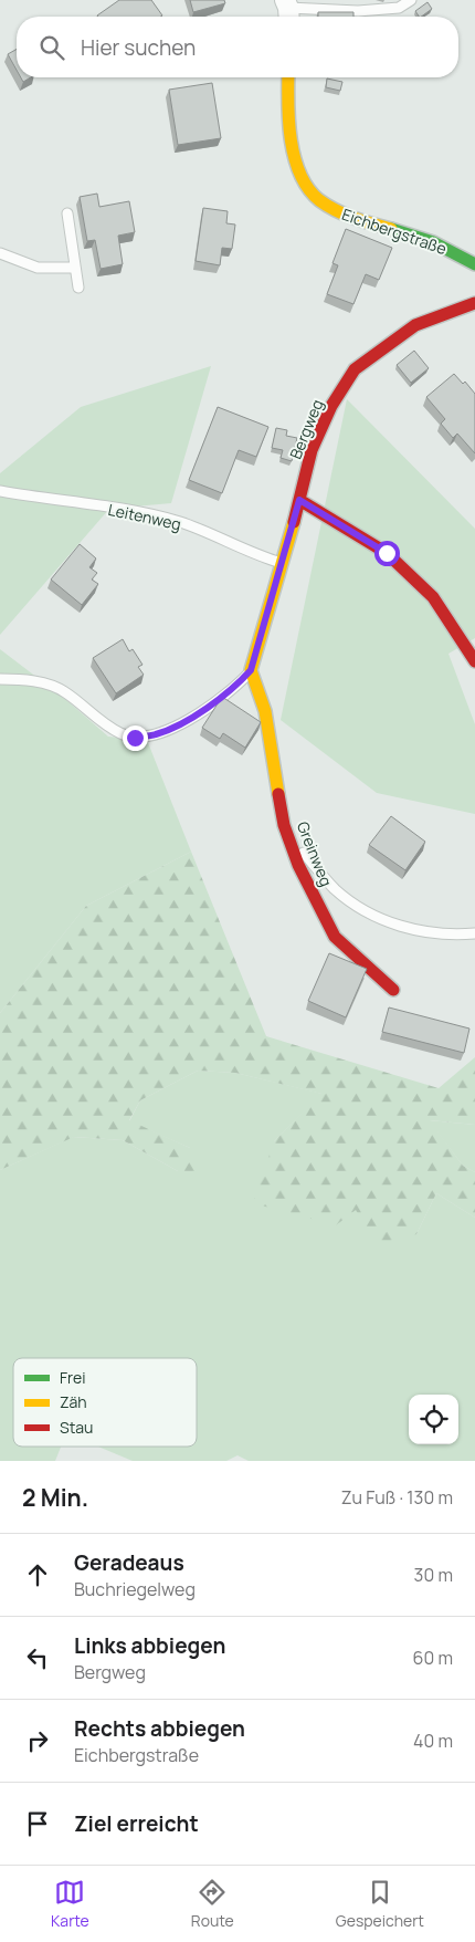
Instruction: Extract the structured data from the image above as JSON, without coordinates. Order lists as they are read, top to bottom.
{
  "streets": {
    "street": ["Eichbergstraße", "Bergweg", "Greinweg"],
    "lane": ["Leitenweg"]
  },
  "crossings": [
    ["Bergweg", "Leitenweg"],
    ["Bergweg", "Greinweg"]
  ],
  "legend": ["Frei", "Zäh", "Stau"],
  "page": {
    "search": "Hier suchen",
    "heading": ["2 Min.", "Zu Fuß · 130 m"],
    "list": [
      ["Geradeaus", "Buchriegelweg", "30 m"],
      ["Links abbiegen", "Bergweg", "60 m"],
      ["Rechts abbiegen", "Eichbergstraße", "40 m"],
      "Ziel erreicht"
    ],
    "nav": ["Karte", "Route", "Gespeichert"]
  }
}
